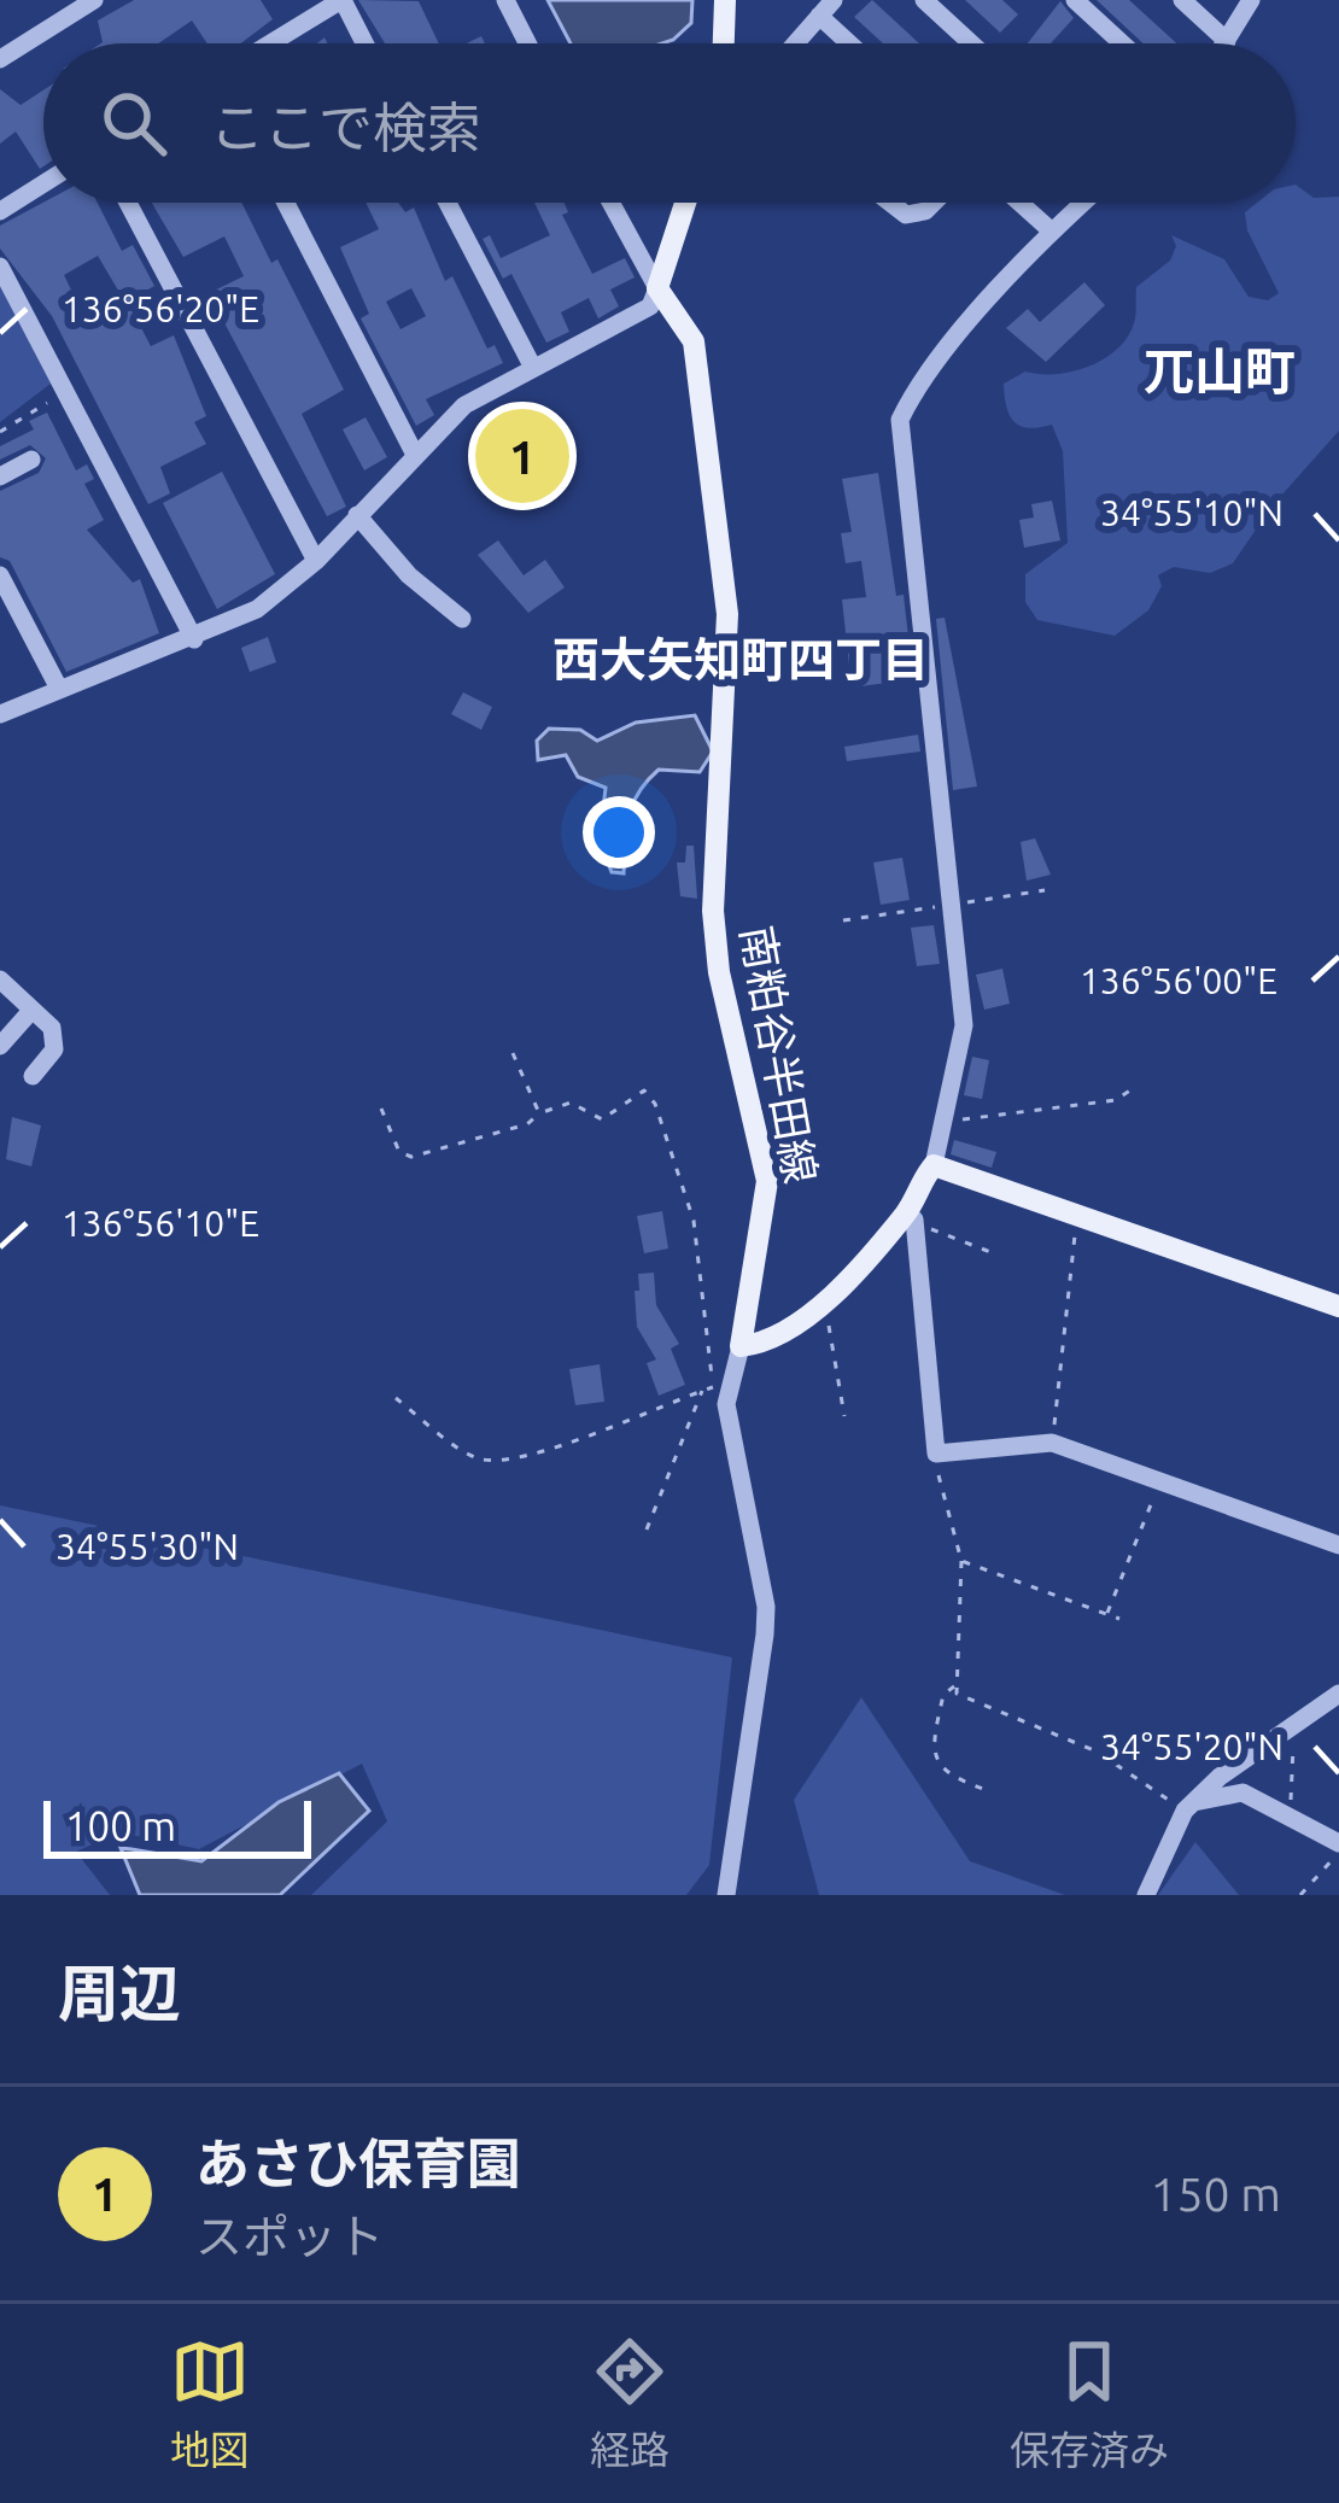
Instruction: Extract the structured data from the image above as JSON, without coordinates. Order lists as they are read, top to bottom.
{
  "streets": {
    "main road": ["南粕谷半田線"]
  },
  "districts": ["兀山町", "西大矢知町四丁目"],
  "scale_bar": "100 m",
  "page": {
    "search": "ここで検索",
    "pins": "1",
    "scale": "100 m",
    "heading": "周辺",
    "list": [
      {
        "mark": "1",
        "name": "あさひ保育園",
        "note": "スポット",
        "value": "150 m"
      }
    ],
    "nav": ["地図", "経路", "保存済み"]
  },
  "coordinates": [
    "136°56'20\"E",
    "34°55'10\"N",
    "136°56'00\"E",
    "136°56'10\"E",
    "34°55'30\"N",
    "34°55'20\"N"
  ]
}
